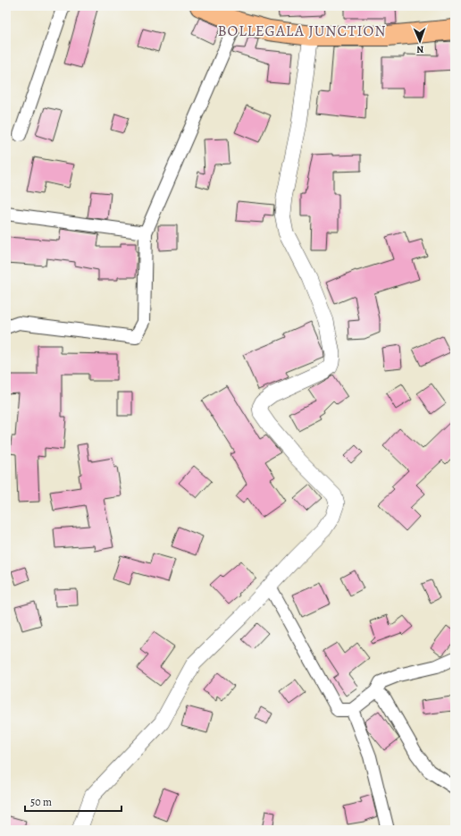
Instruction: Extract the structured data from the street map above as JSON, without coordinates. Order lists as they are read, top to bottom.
{
  "districts": ["BOLLEGALA JUNCTION"],
  "scale_bar": "50 m",
  "north": "bottom"
}
